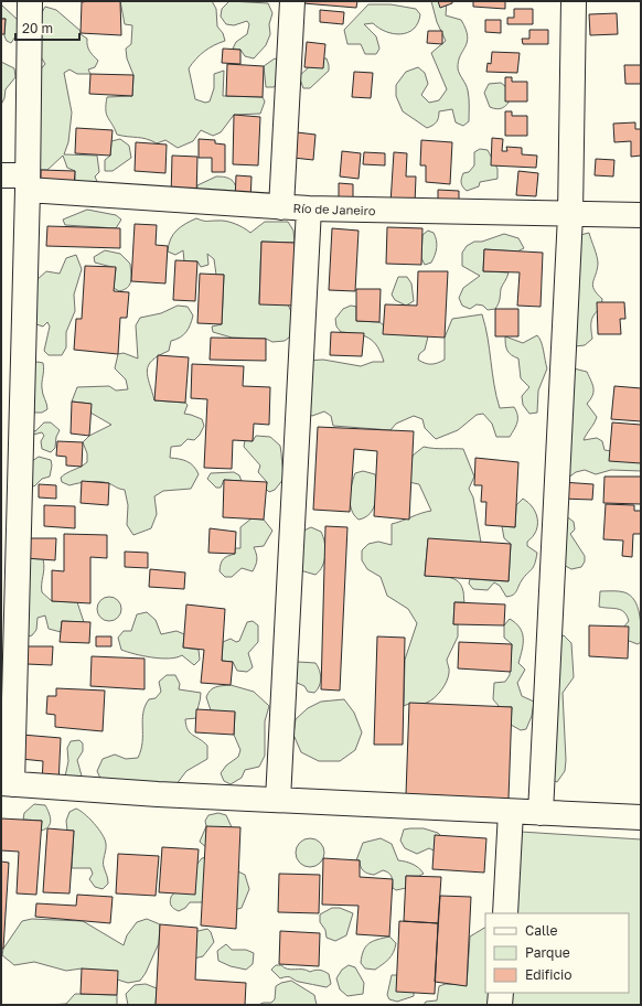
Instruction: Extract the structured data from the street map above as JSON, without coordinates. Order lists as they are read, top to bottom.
{
  "streets": {
    "street": ["Río de Janeiro"]
  },
  "legend": ["Calle", "Parque", "Edificio"],
  "scale_bar": "20 m"
}
